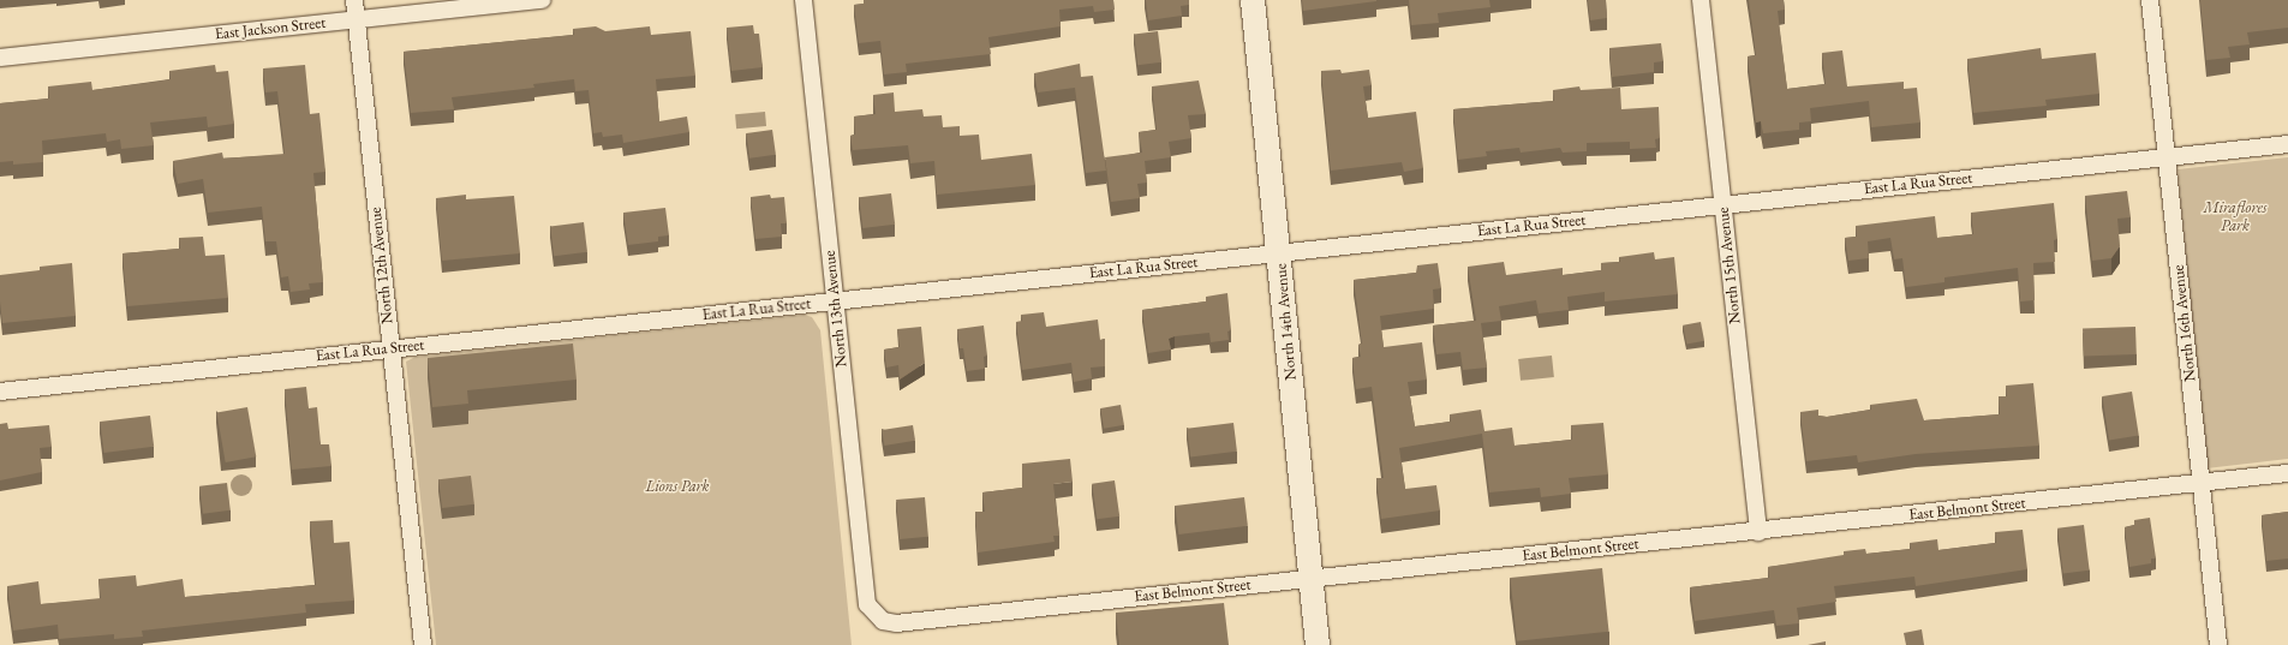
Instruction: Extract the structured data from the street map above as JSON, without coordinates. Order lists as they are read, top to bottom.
{
  "streets": {
    "street": [
      "East Jackson Street",
      "East La Rua Street",
      "North 12th Avenue",
      "North 15th Avenue",
      "North 13th Avenue",
      "North 14th Avenue",
      "North 16th Avenue",
      "East Belmont Street"
    ]
  },
  "crossings": [
    ["East Jackson Street", "North 12th Avenue"],
    ["East La Rua Street", "North 12th Avenue"],
    ["East La Rua Street", "North 15th Avenue"],
    ["East La Rua Street", "North 13th Avenue"],
    ["East La Rua Street", "North 14th Avenue"],
    ["East La Rua Street", "North 16th Avenue"],
    ["North 15th Avenue", "East Belmont Street"],
    ["North 13th Avenue", "East Belmont Street"],
    ["North 14th Avenue", "East Belmont Street"],
    ["North 16th Avenue", "East Belmont Street"]
  ],
  "parks": ["Miraflores Park", "Lions Park"]
}
